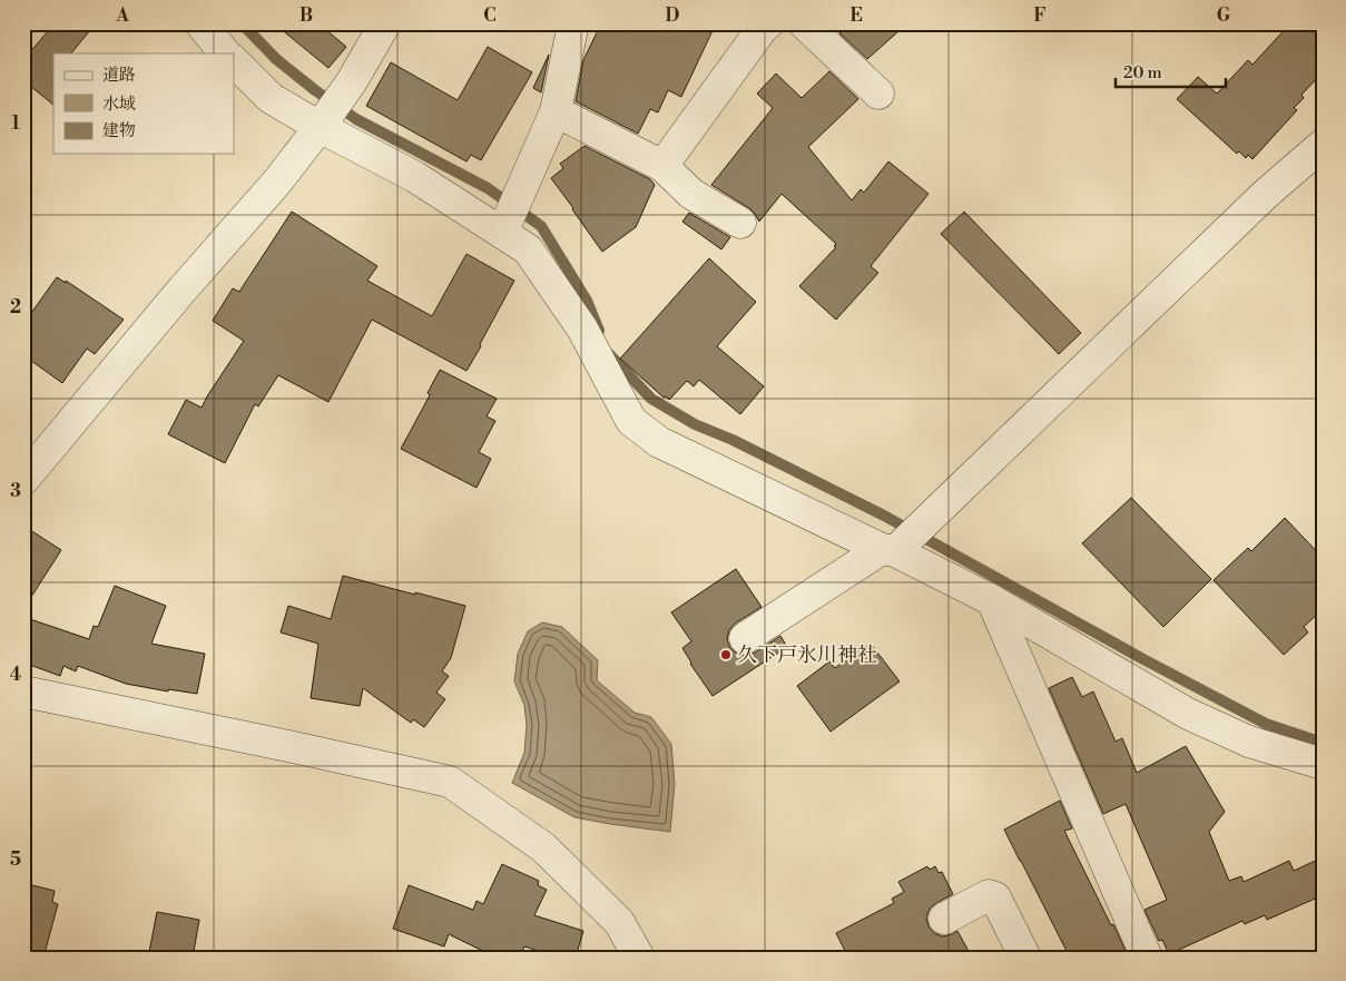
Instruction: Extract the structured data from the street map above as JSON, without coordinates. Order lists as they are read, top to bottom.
{
  "places": ["久下戸氷川神社"],
  "legend": ["道路", "水域", "建物"],
  "scale_bar": "20 m",
  "grid": {
    "columns": [
      "A",
      "B",
      "C",
      "D",
      "E",
      "F",
      "G"
    ],
    "rows": [
      "1",
      "2",
      "3",
      "4",
      "5"
    ]
  }
}
